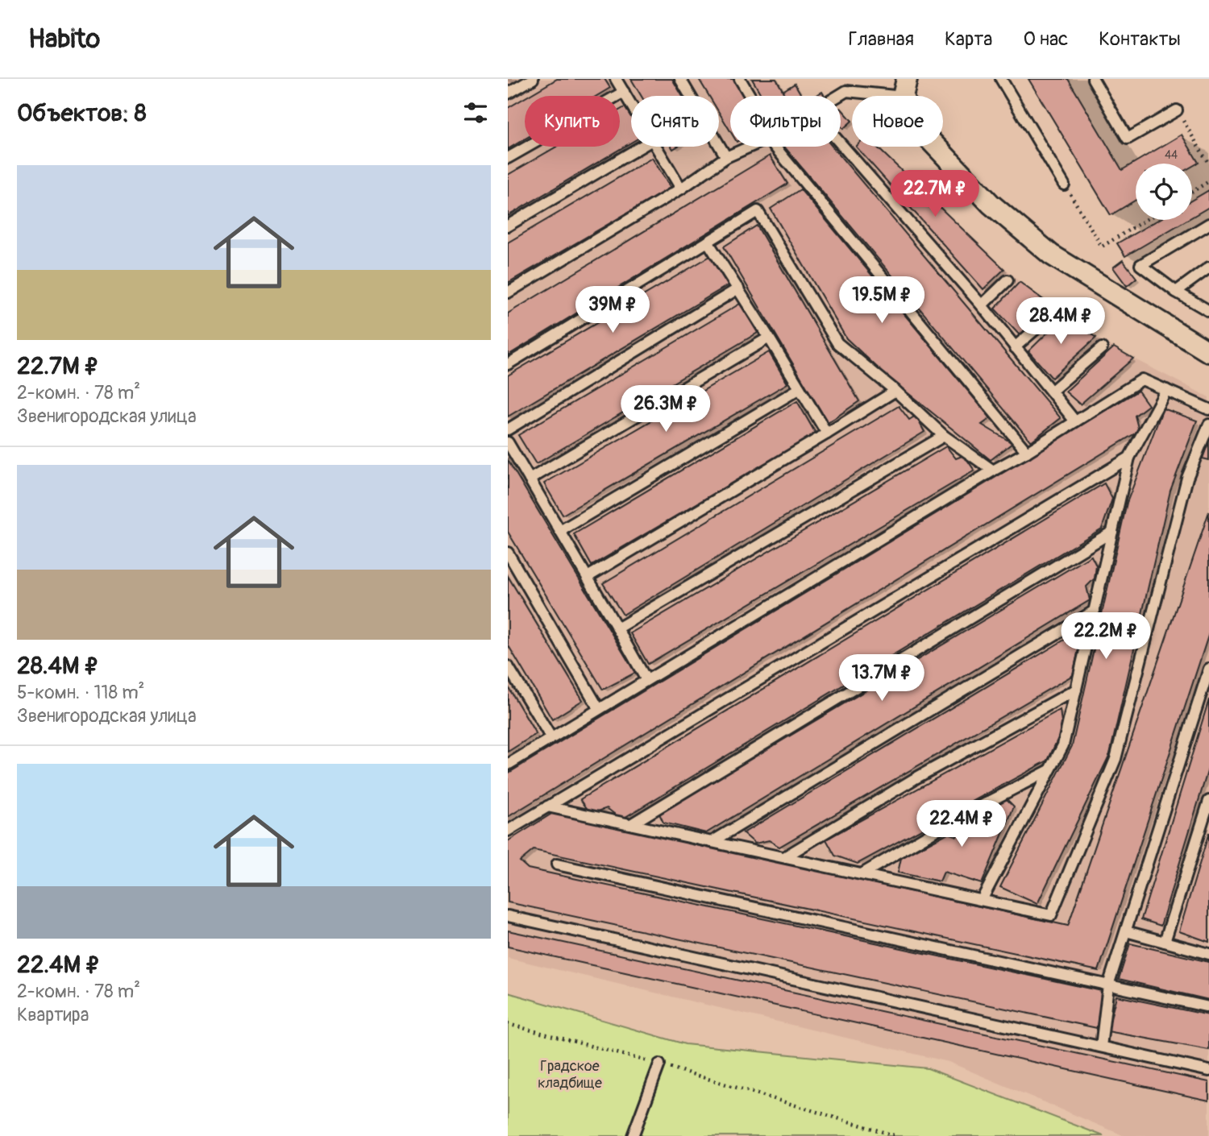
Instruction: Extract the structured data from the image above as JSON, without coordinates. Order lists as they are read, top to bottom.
{
  "parks": ["Градское кладбище"],
  "house_numbers": ["44"],
  "page": {
    "header": "Habito",
    "nav": [
      "Главная",
      "Карта",
      "О нас",
      "Контакты"
    ],
    "heading": "Объектов: 8",
    "chip": [
      "Купить",
      "Снять",
      "Фильтры",
      "Новое"
    ],
    "list": [
      {
        "name": "22.7M ₽",
        "note": "2-комн. · 78 m² · Звенигородская улица"
      },
      {
        "name": "28.4M ₽",
        "note": "5-комн. · 118 m² · Звенигородская улица"
      },
      {
        "name": "22.4M ₽",
        "note": "2-комн. · 78 m² · Квартира"
      }
    ],
    "price": [
      "22.7M ₽",
      "19.5M ₽",
      "39M ₽",
      "28.4M ₽",
      "26.3M ₽",
      "22.2M ₽",
      "13.7M ₽",
      "22.4M ₽"
    ]
  }
}
